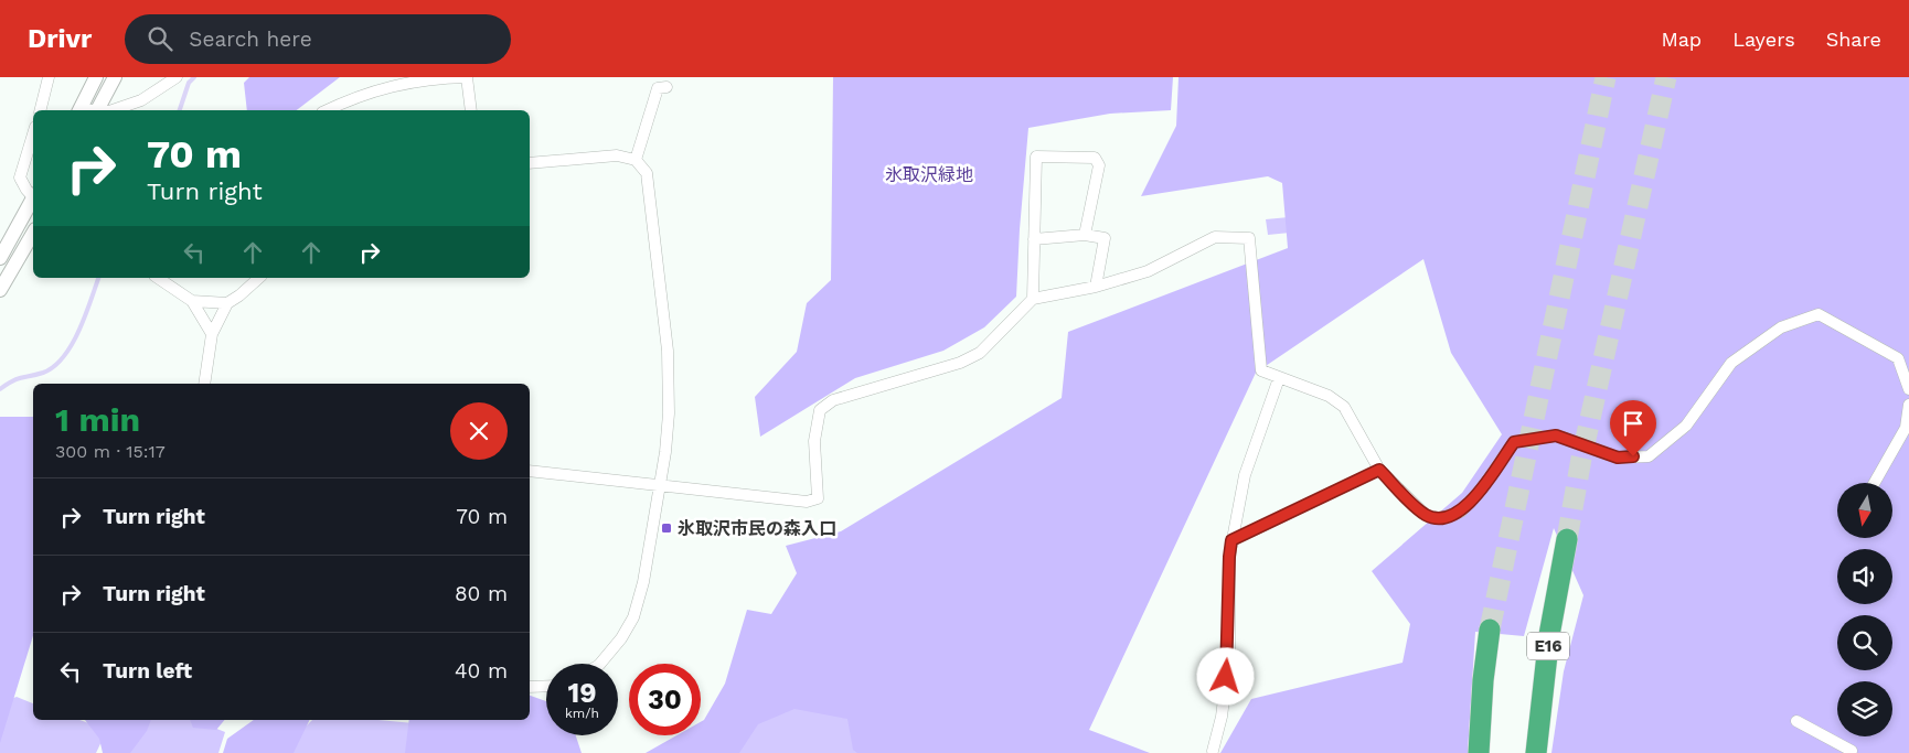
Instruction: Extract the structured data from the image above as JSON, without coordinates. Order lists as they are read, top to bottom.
{
  "streets": {
    "highway": ["E16"]
  },
  "parks": ["氷取沢緑地"],
  "places": {
    "transit": ["氷取沢市民の森入口"]
  },
  "north": "bottom",
  "page": {
    "header": "Drivr",
    "search": "Search here",
    "nav": ["Map", "Layers", "Share"],
    "turn": ["70 m", "Turn right"],
    "heading": ["1 min", "300 m · 15:17"],
    "list": [
      {
        "name": "Turn right",
        "value": "70 m"
      },
      {
        "name": "Turn right",
        "value": "80 m"
      },
      {
        "name": "Turn left",
        "value": "40 m"
      }
    ],
    "speed": "19 km/h",
    "limit": "30"
  }
}
